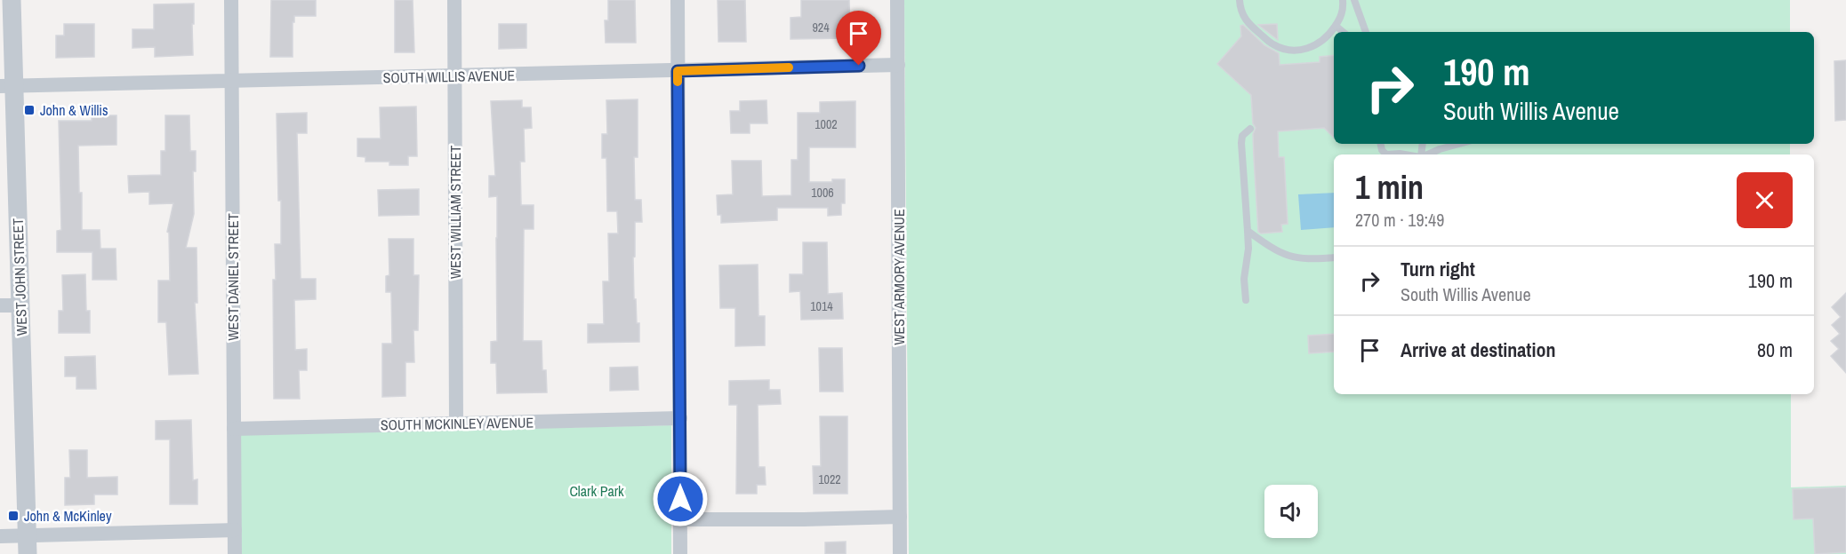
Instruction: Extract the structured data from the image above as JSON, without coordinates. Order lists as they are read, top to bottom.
{
  "streets": {
    "street": [
      "SOUTH WILLIS AVENUE",
      "WEST WILLIAM STREET",
      "WEST JOHN STREET",
      "WEST DANIEL STREET",
      "WEST ARMORY AVENUE",
      "SOUTH MCKINLEY AVENUE"
    ]
  },
  "crossings": [
    ["SOUTH WILLIS AVENUE", "WEST WILLIAM STREET"],
    ["SOUTH WILLIS AVENUE", "WEST JOHN STREET"],
    ["SOUTH WILLIS AVENUE", "WEST DANIEL STREET"],
    ["SOUTH WILLIS AVENUE", "WEST ARMORY AVENUE"],
    ["WEST WILLIAM STREET", "SOUTH MCKINLEY AVENUE"],
    ["WEST DANIEL STREET", "SOUTH MCKINLEY AVENUE"]
  ],
  "parks": ["Clark Park"],
  "places": {
    "transit": ["John & Willis", "John & McKinley"]
  },
  "house_numbers": [
    "924",
    "1002",
    "1006",
    "1014",
    "1022"
  ],
  "page": {
    "turn": ["190 m", "South Willis Avenue"],
    "heading": ["1 min", "270 m · 19:49"],
    "list": [
      {
        "name": "Turn right",
        "note": "South Willis Avenue",
        "value": "190 m"
      },
      {
        "name": "Arrive at destination",
        "value": "80 m"
      }
    ]
  }
}
